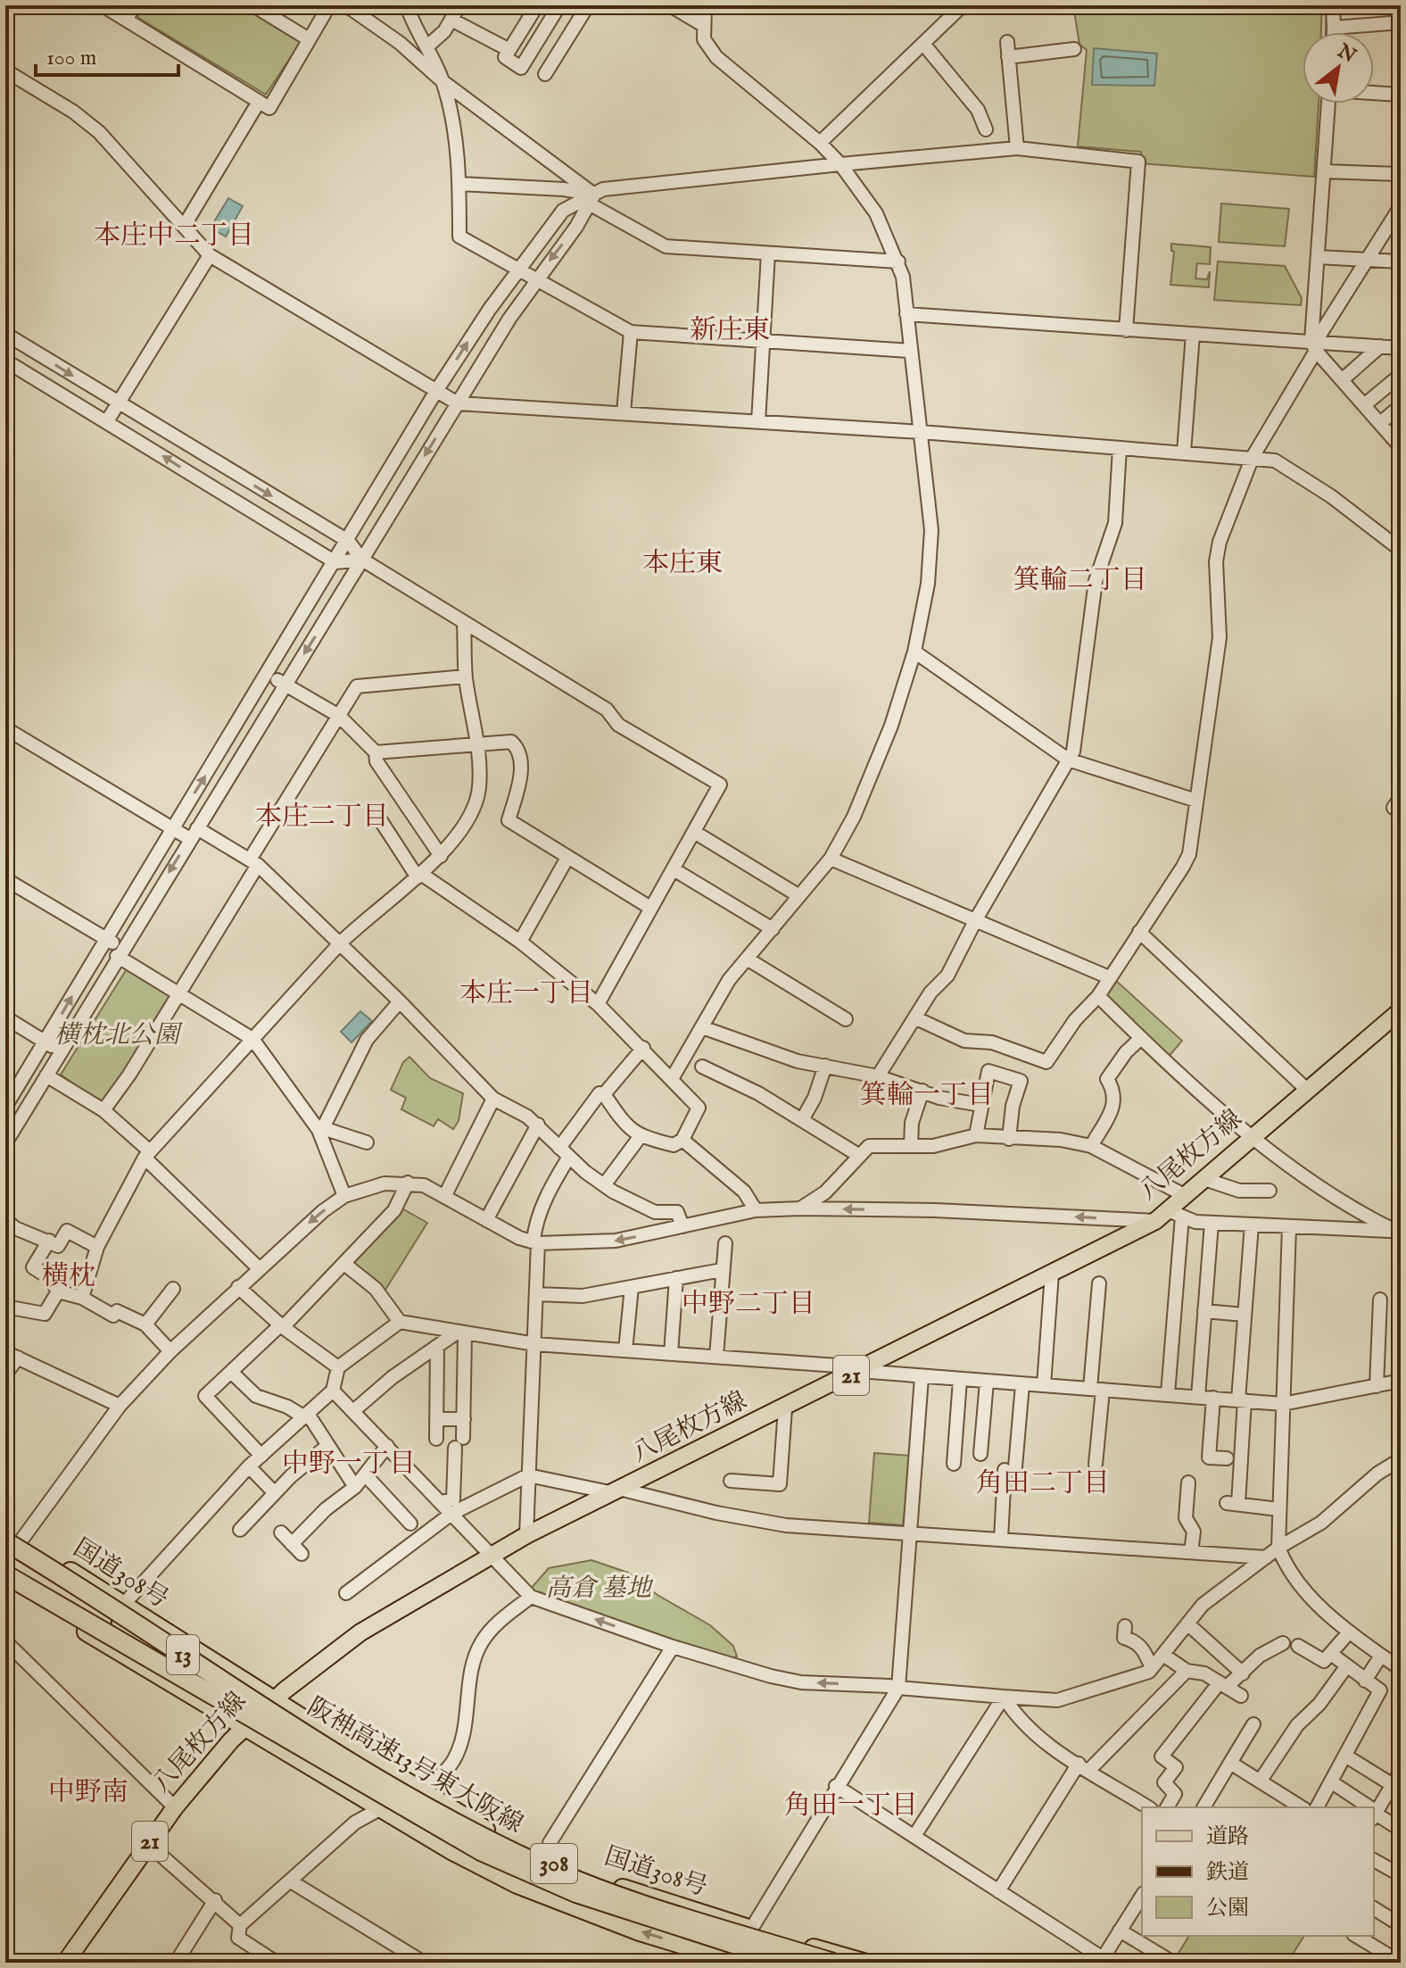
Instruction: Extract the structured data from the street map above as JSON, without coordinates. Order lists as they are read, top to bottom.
{
  "streets": {
    "highway": [
      "国道308号",
      "13",
      "阪神高速13号東大阪線",
      "308"
    ],
    "main road": ["八尾枚方線", "21"]
  },
  "crossings": [
    ["八尾枚方線", "国道308号"],
    ["八尾枚方線", "308"],
    ["国道308号", "阪神高速13号東大阪線"]
  ],
  "districts": [
    "本庄中二丁目",
    "新庄東",
    "本庄東",
    "箕輪二丁目",
    "本庄二丁目",
    "本庄一丁目",
    "箕輪一丁目",
    "横枕",
    "中野二丁目",
    "中野一丁目",
    "角田二丁目",
    "中野南",
    "角田一丁目"
  ],
  "parks": ["横枕北公園", "高倉 墓地"],
  "legend": ["道路", "鉄道", "公園"],
  "scale_bar": "100 m",
  "north": "top right"
}
